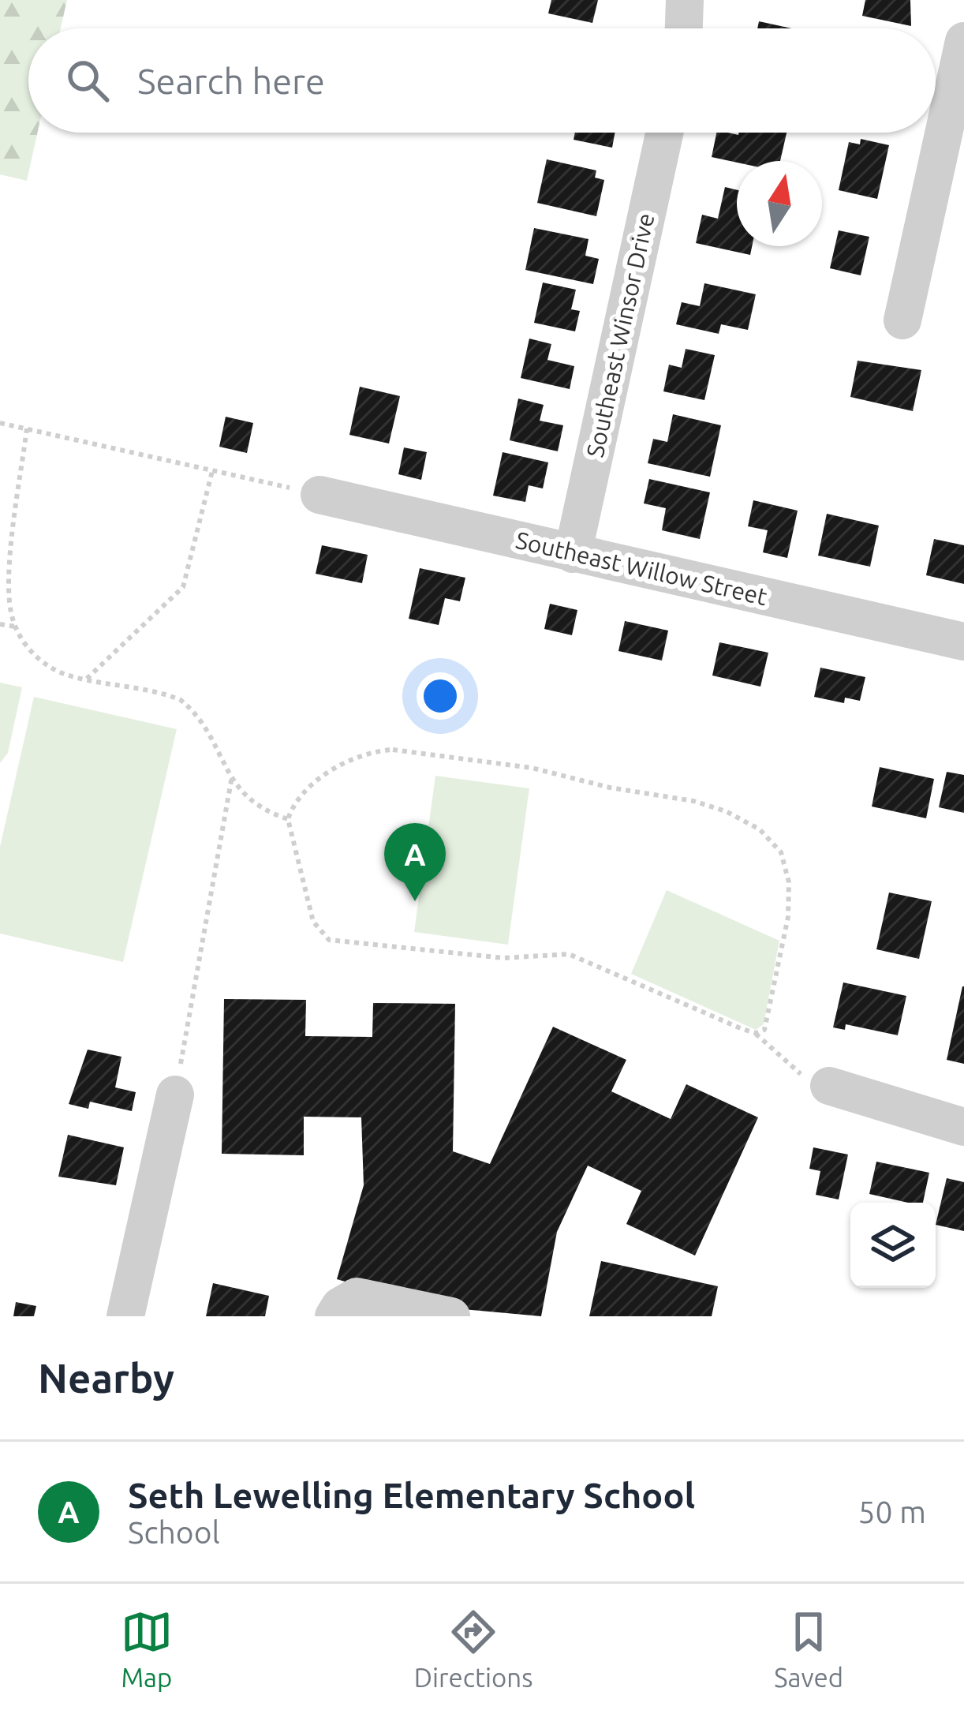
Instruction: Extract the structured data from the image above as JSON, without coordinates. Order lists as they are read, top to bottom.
{
  "streets": {
    "street": ["Southeast Winsor Drive", "Southeast Willow Street"]
  },
  "crossings": [
    ["Southeast Winsor Drive", "Southeast Willow Street"]
  ],
  "north": "top",
  "page": {
    "search": "Search here",
    "pins": "A",
    "heading": "Nearby",
    "list": [
      {
        "mark": "A",
        "name": "Seth Lewelling Elementary School",
        "note": "School",
        "value": "50 m"
      }
    ],
    "nav": ["Map", "Directions", "Saved"]
  }
}
